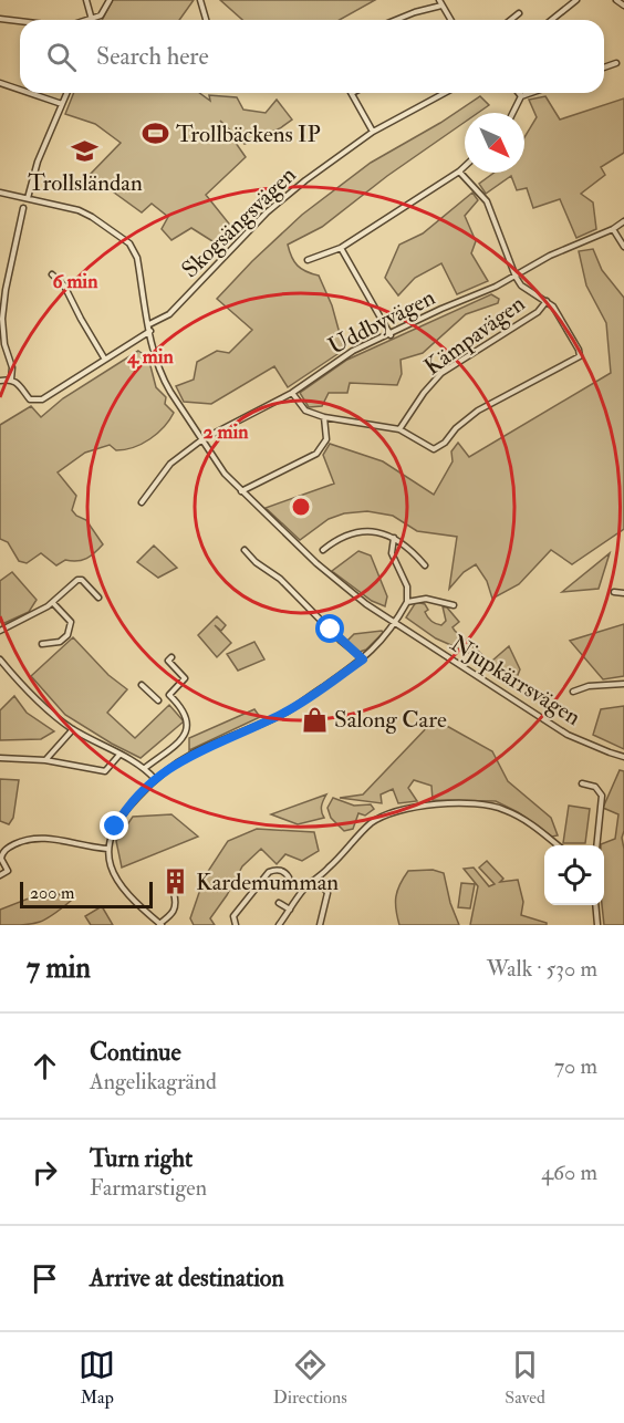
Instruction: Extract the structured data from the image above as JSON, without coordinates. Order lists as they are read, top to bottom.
{
  "streets": {
    "street": [
      "Skogsängsvägen",
      "Uddbyvägen",
      "Kämpavägen",
      "Njupkärrsvägen"
    ]
  },
  "crossings": [
    ["Skogsängsvägen", "Njupkärrsvägen"],
    ["Uddbyvägen", "Njupkärrsvägen"]
  ],
  "places": {
    "sports": ["Trollbäckens IP"],
    "school or university": ["Trollsländan"],
    "shop": ["Salong Care"],
    "building": ["Kardemumman"]
  },
  "scale_bar": "200 m",
  "north": "bottom right",
  "page": {
    "search": "Search here",
    "scale": "200 m",
    "heading": ["7 min", "Walk · 530 m"],
    "list": [
      ["Continue", "Angelikagränd", "70 m"],
      ["Turn right", "Farmarstigen", "460 m"],
      "Arrive at destination"
    ],
    "nav": ["Map", "Directions", "Saved"]
  },
  "rings": ["6 min", "4 min", "2 min"]
}
